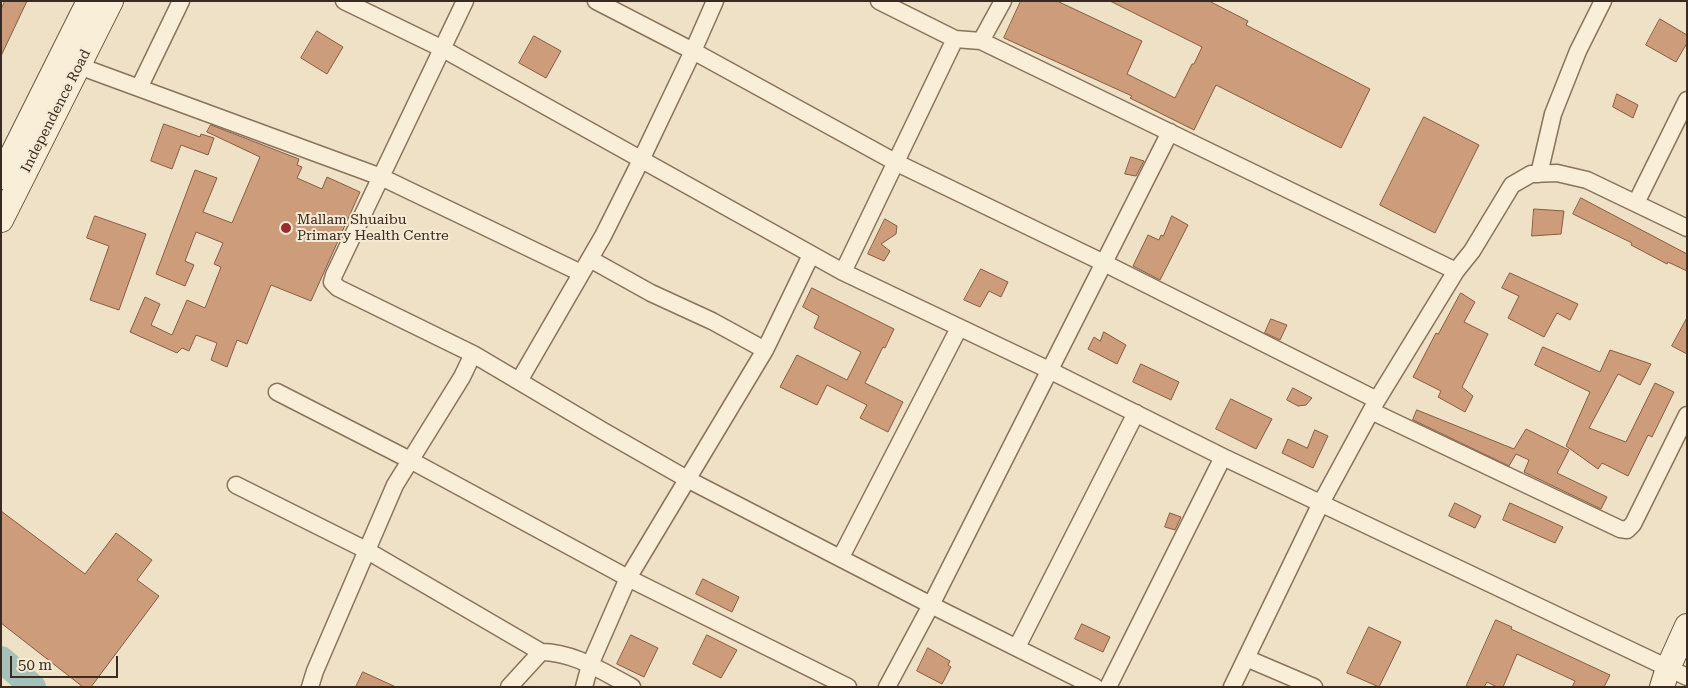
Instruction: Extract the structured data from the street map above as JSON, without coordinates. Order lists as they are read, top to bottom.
{
  "streets": {
    "main road": ["Independence Road"]
  },
  "places": ["Mallam Shuaibu Primary Health Centre"],
  "scale_bar": "50 m"
}
